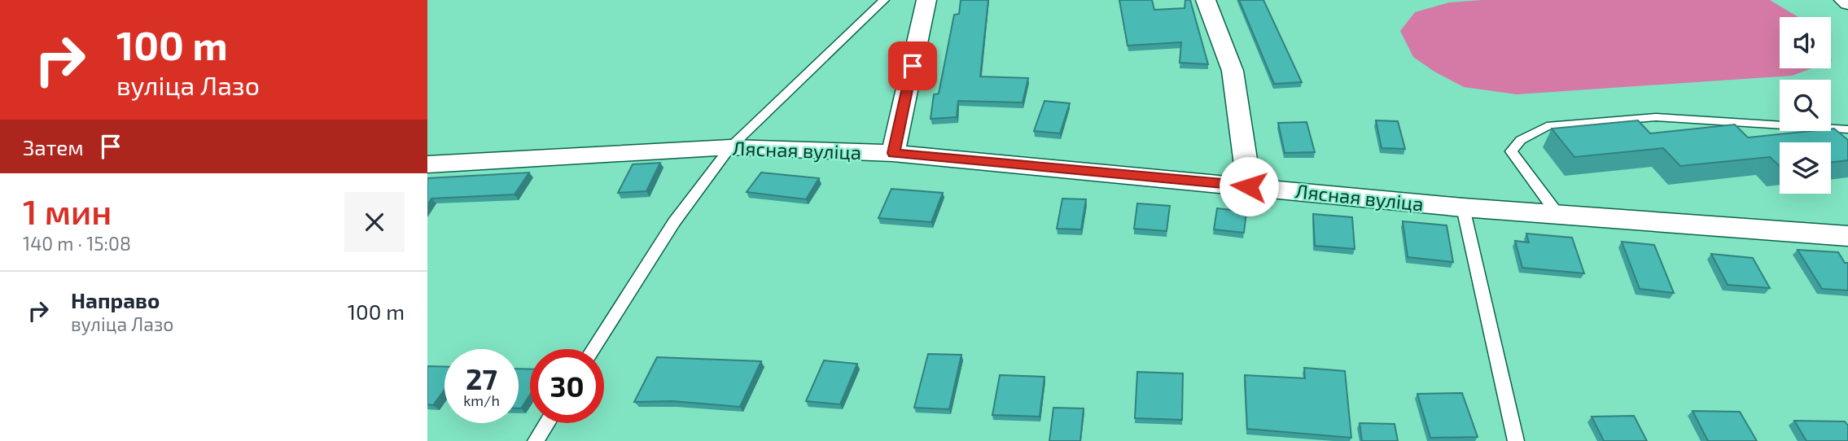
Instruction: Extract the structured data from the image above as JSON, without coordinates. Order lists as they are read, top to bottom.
{
  "streets": {
    "street": ["Лясная вуліца"]
  },
  "page": {
    "turn": ["100 m", "вуліца Лазо"],
    "then": "Затем",
    "heading": ["1 мин", "140 m · 15:08"],
    "list": [
      {
        "name": "Направо",
        "note": "вуліца Лазо",
        "value": "100 m"
      }
    ],
    "speed": "27 km/h",
    "limit": "30"
  }
}
